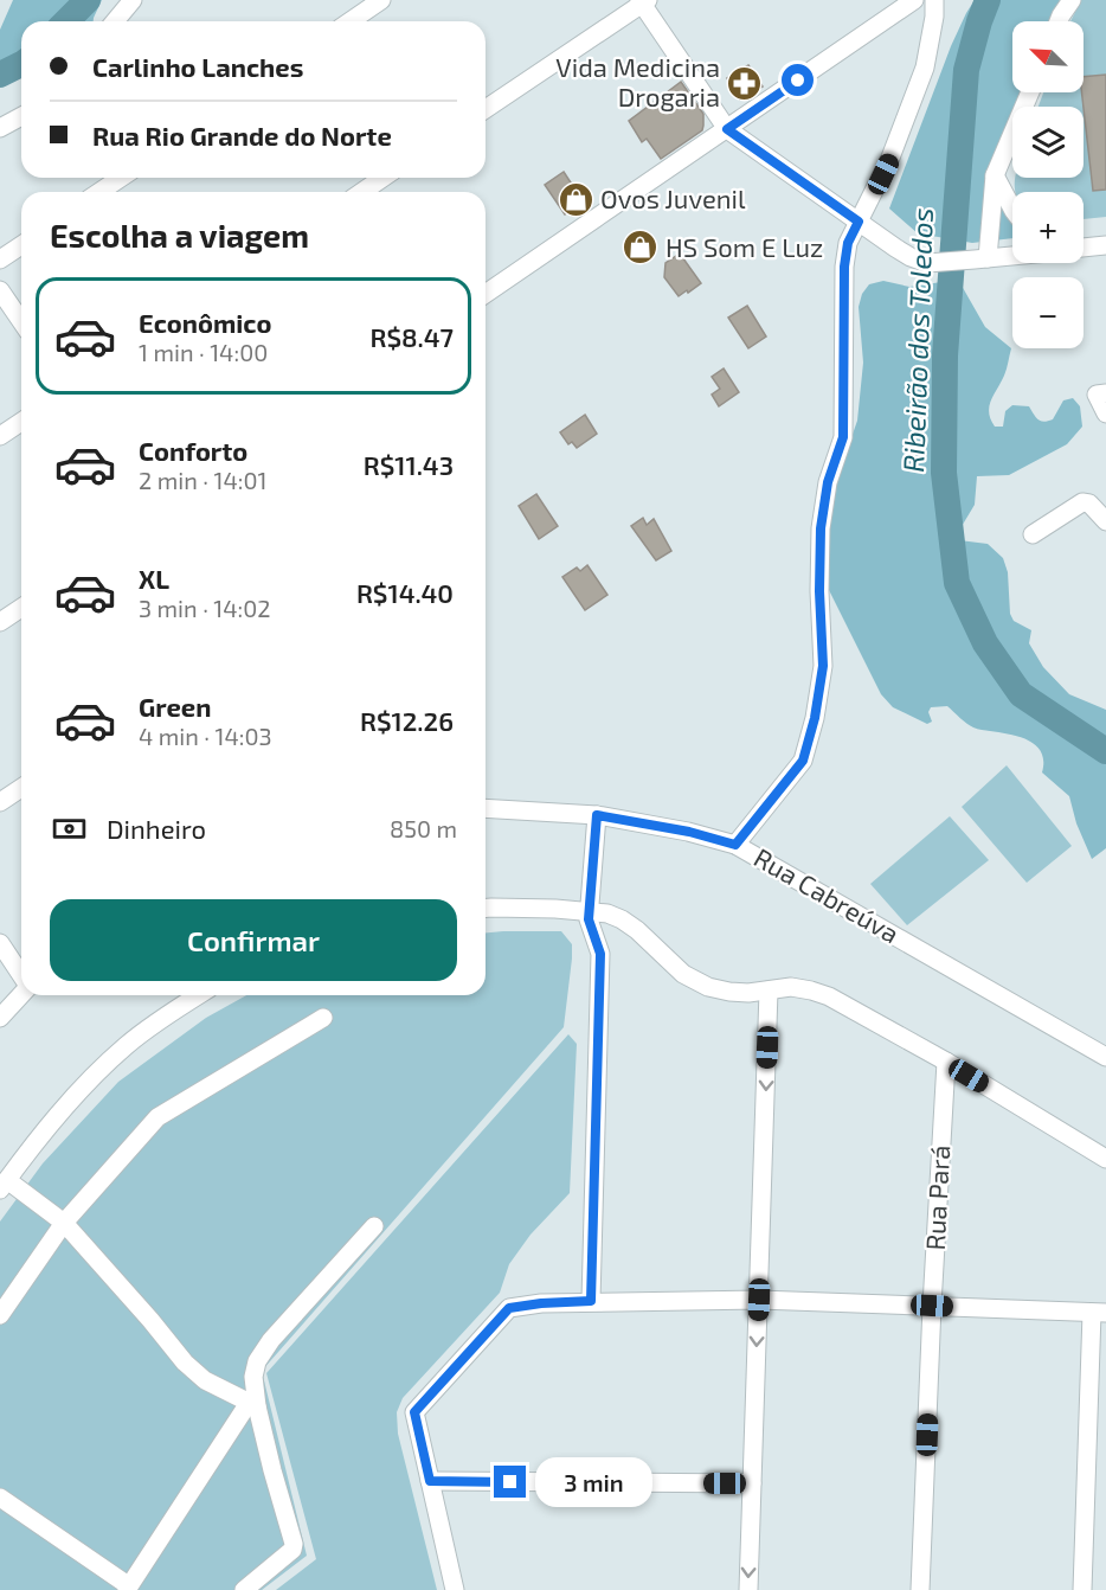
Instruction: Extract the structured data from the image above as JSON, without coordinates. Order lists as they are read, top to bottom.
{
  "streets": {
    "street": ["Rua Cabreúva", "Rua Pará"]
  },
  "water": ["Ribeirão dos Toledos"],
  "places": {
    "pharmacy": ["Vida Medicina Drogaria"],
    "shop": ["Ovos Juvenil", "HS Som E Luz"]
  },
  "north": "top left",
  "page": {
    "map_buttons": ["+", "−"],
    "banner": ["Carlinho Lanches", "Rua Rio Grande do Norte"],
    "heading": "Escolha a viagem",
    "list": [
      {
        "name": "Econômico",
        "note": "1 min · 14:00",
        "value": "R$8.47"
      },
      {
        "name": "Conforto",
        "note": "2 min · 14:01",
        "value": "R$11.43"
      },
      {
        "name": "XL",
        "note": "3 min · 14:02",
        "value": "R$14.40"
      },
      {
        "name": "Green",
        "note": "4 min · 14:03",
        "value": "R$12.26"
      }
    ],
    "pay": ["Dinheiro", "850 m"],
    "buttons": "Confirmar",
    "bubble": "3 min"
  }
}
